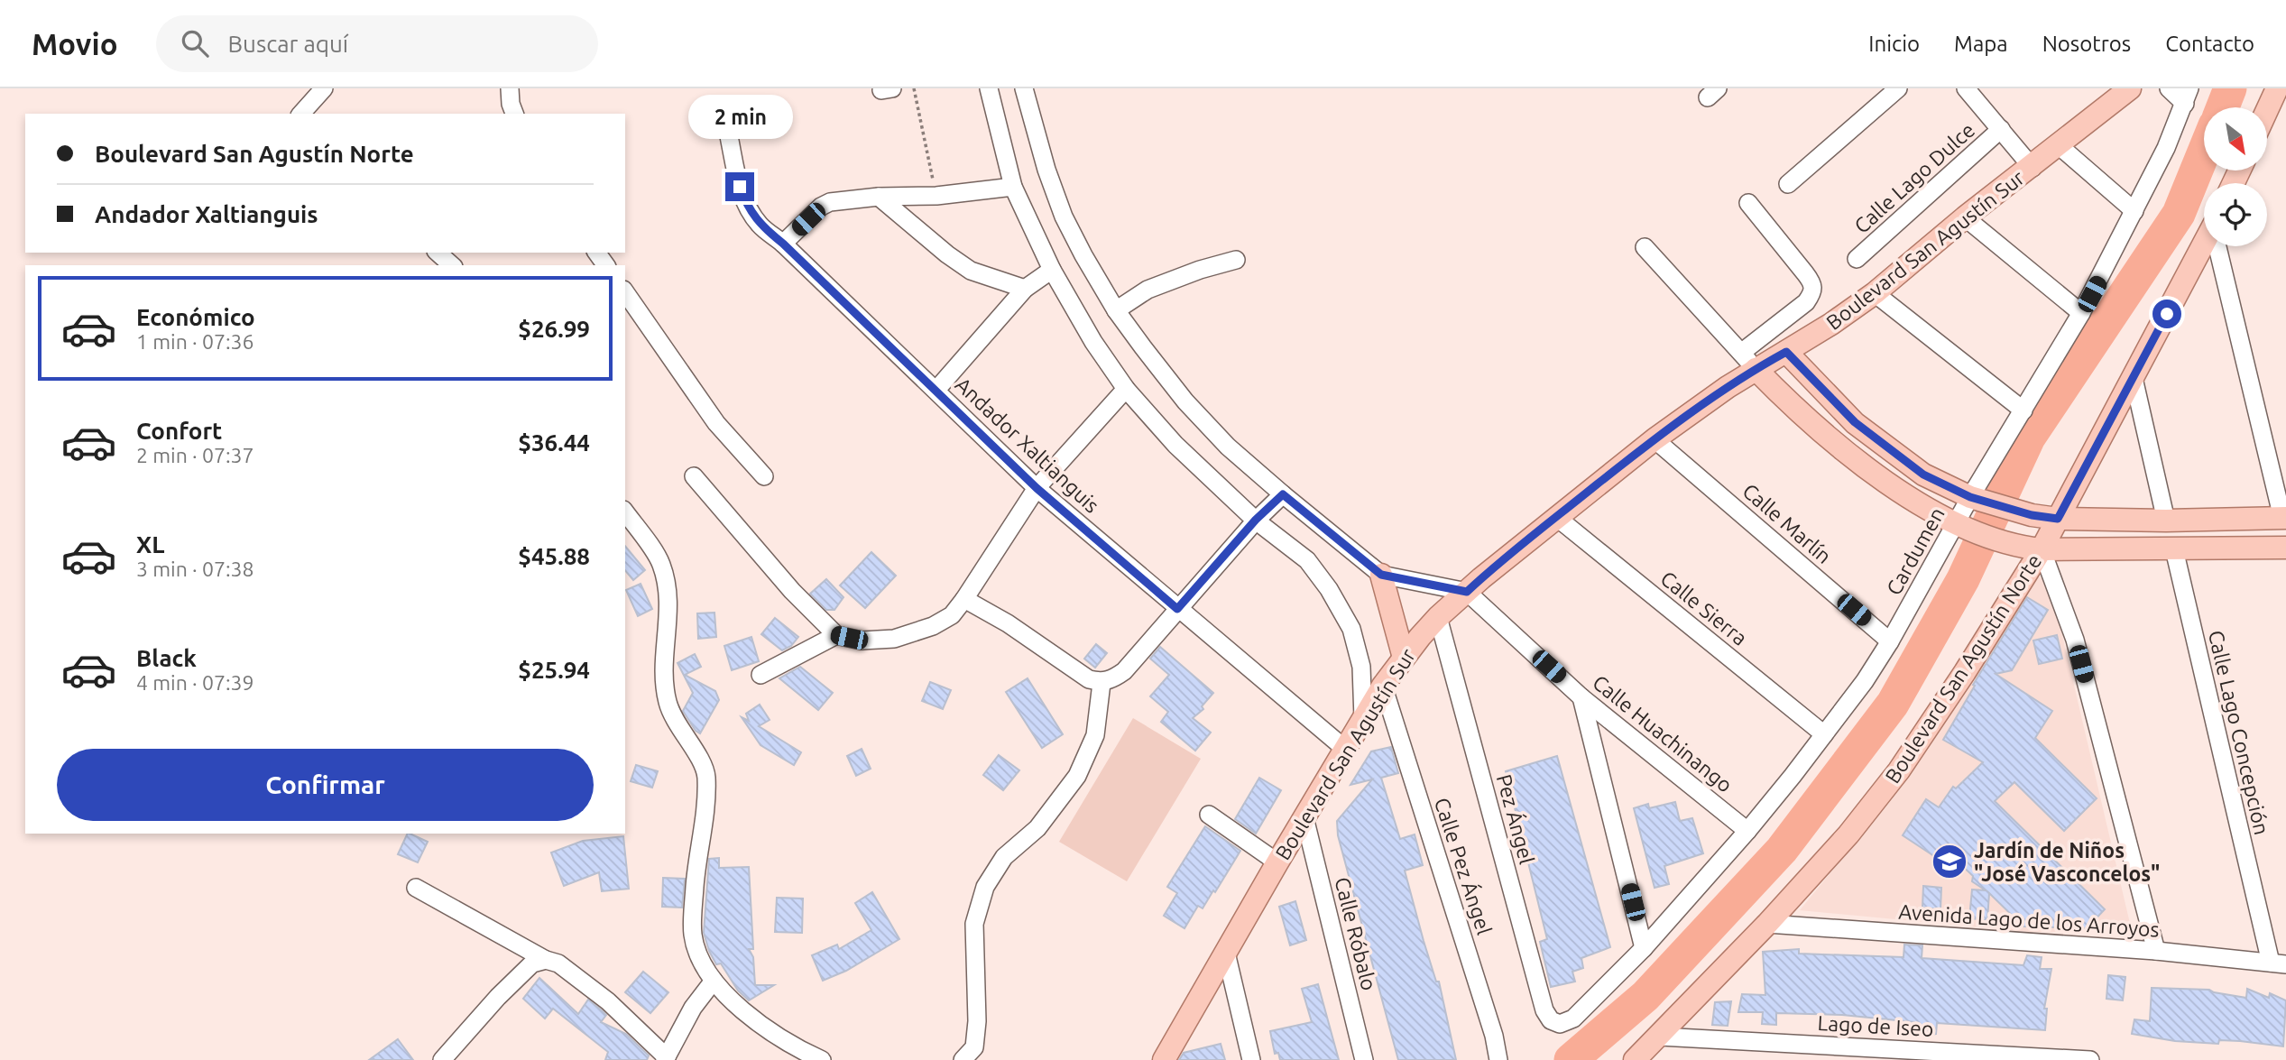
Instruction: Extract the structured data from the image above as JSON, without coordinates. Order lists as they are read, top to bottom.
{
  "streets": {
    "main road": ["Boulevard San Agustín Sur", "Boulevard San Agustín Norte"],
    "street": [
      "Calle Lago Dulce",
      "Andador Xaltianguis",
      "Calle Marlín",
      "Cardumen",
      "Calle Sierra",
      "Calle Lago Concepción",
      "Calle Huachinango",
      "Pez Ángel",
      "Calle Pez Ángel",
      "Avenida Lago de los Arroyos",
      "Calle Róbalo",
      "Lago de Iseo"
    ]
  },
  "crossings": [
    ["Boulevard San Agustín Sur", "Andador Xaltianguis"],
    ["Boulevard San Agustín Sur", "Calle Marlín"],
    ["Boulevard San Agustín Sur", "Calle Sierra"],
    ["Boulevard San Agustín Sur", "Calle Huachinango"],
    ["Boulevard San Agustín Sur", "Pez Ángel"],
    ["Boulevard San Agustín Sur", "Calle Pez Ángel"],
    ["Boulevard San Agustín Sur", "Calle Róbalo"],
    ["Calle Marlín", "Cardumen"],
    ["Cardumen", "Calle Sierra"],
    ["Cardumen", "Calle Huachinango"],
    ["Cardumen", "Pez Ángel"],
    ["Boulevard San Agustín Norte", "Avenida Lago de los Arroyos"],
    ["Boulevard San Agustín Norte", "Lago de Iseo"],
    ["Calle Lago Concepción", "Avenida Lago de los Arroyos"]
  ],
  "places": {
    "school or university": ["Jardín de Niños \"José Vasconcelos\""]
  },
  "north": "bottom right",
  "page": {
    "header": "Movio",
    "search": "Buscar aquí",
    "nav": [
      "Inicio",
      "Mapa",
      "Nosotros",
      "Contacto"
    ],
    "bubble": "2 min",
    "banner": ["Boulevard San Agustín Norte", "Andador Xaltianguis"],
    "list": [
      {
        "name": "Económico",
        "note": "1 min · 07:36",
        "value": "$26.99"
      },
      {
        "name": "Confort",
        "note": "2 min · 07:37",
        "value": "$36.44"
      },
      {
        "name": "XL",
        "note": "3 min · 07:38",
        "value": "$45.88"
      },
      {
        "name": "Black",
        "note": "4 min · 07:39",
        "value": "$25.94"
      }
    ],
    "buttons": "Confirmar"
  }
}
